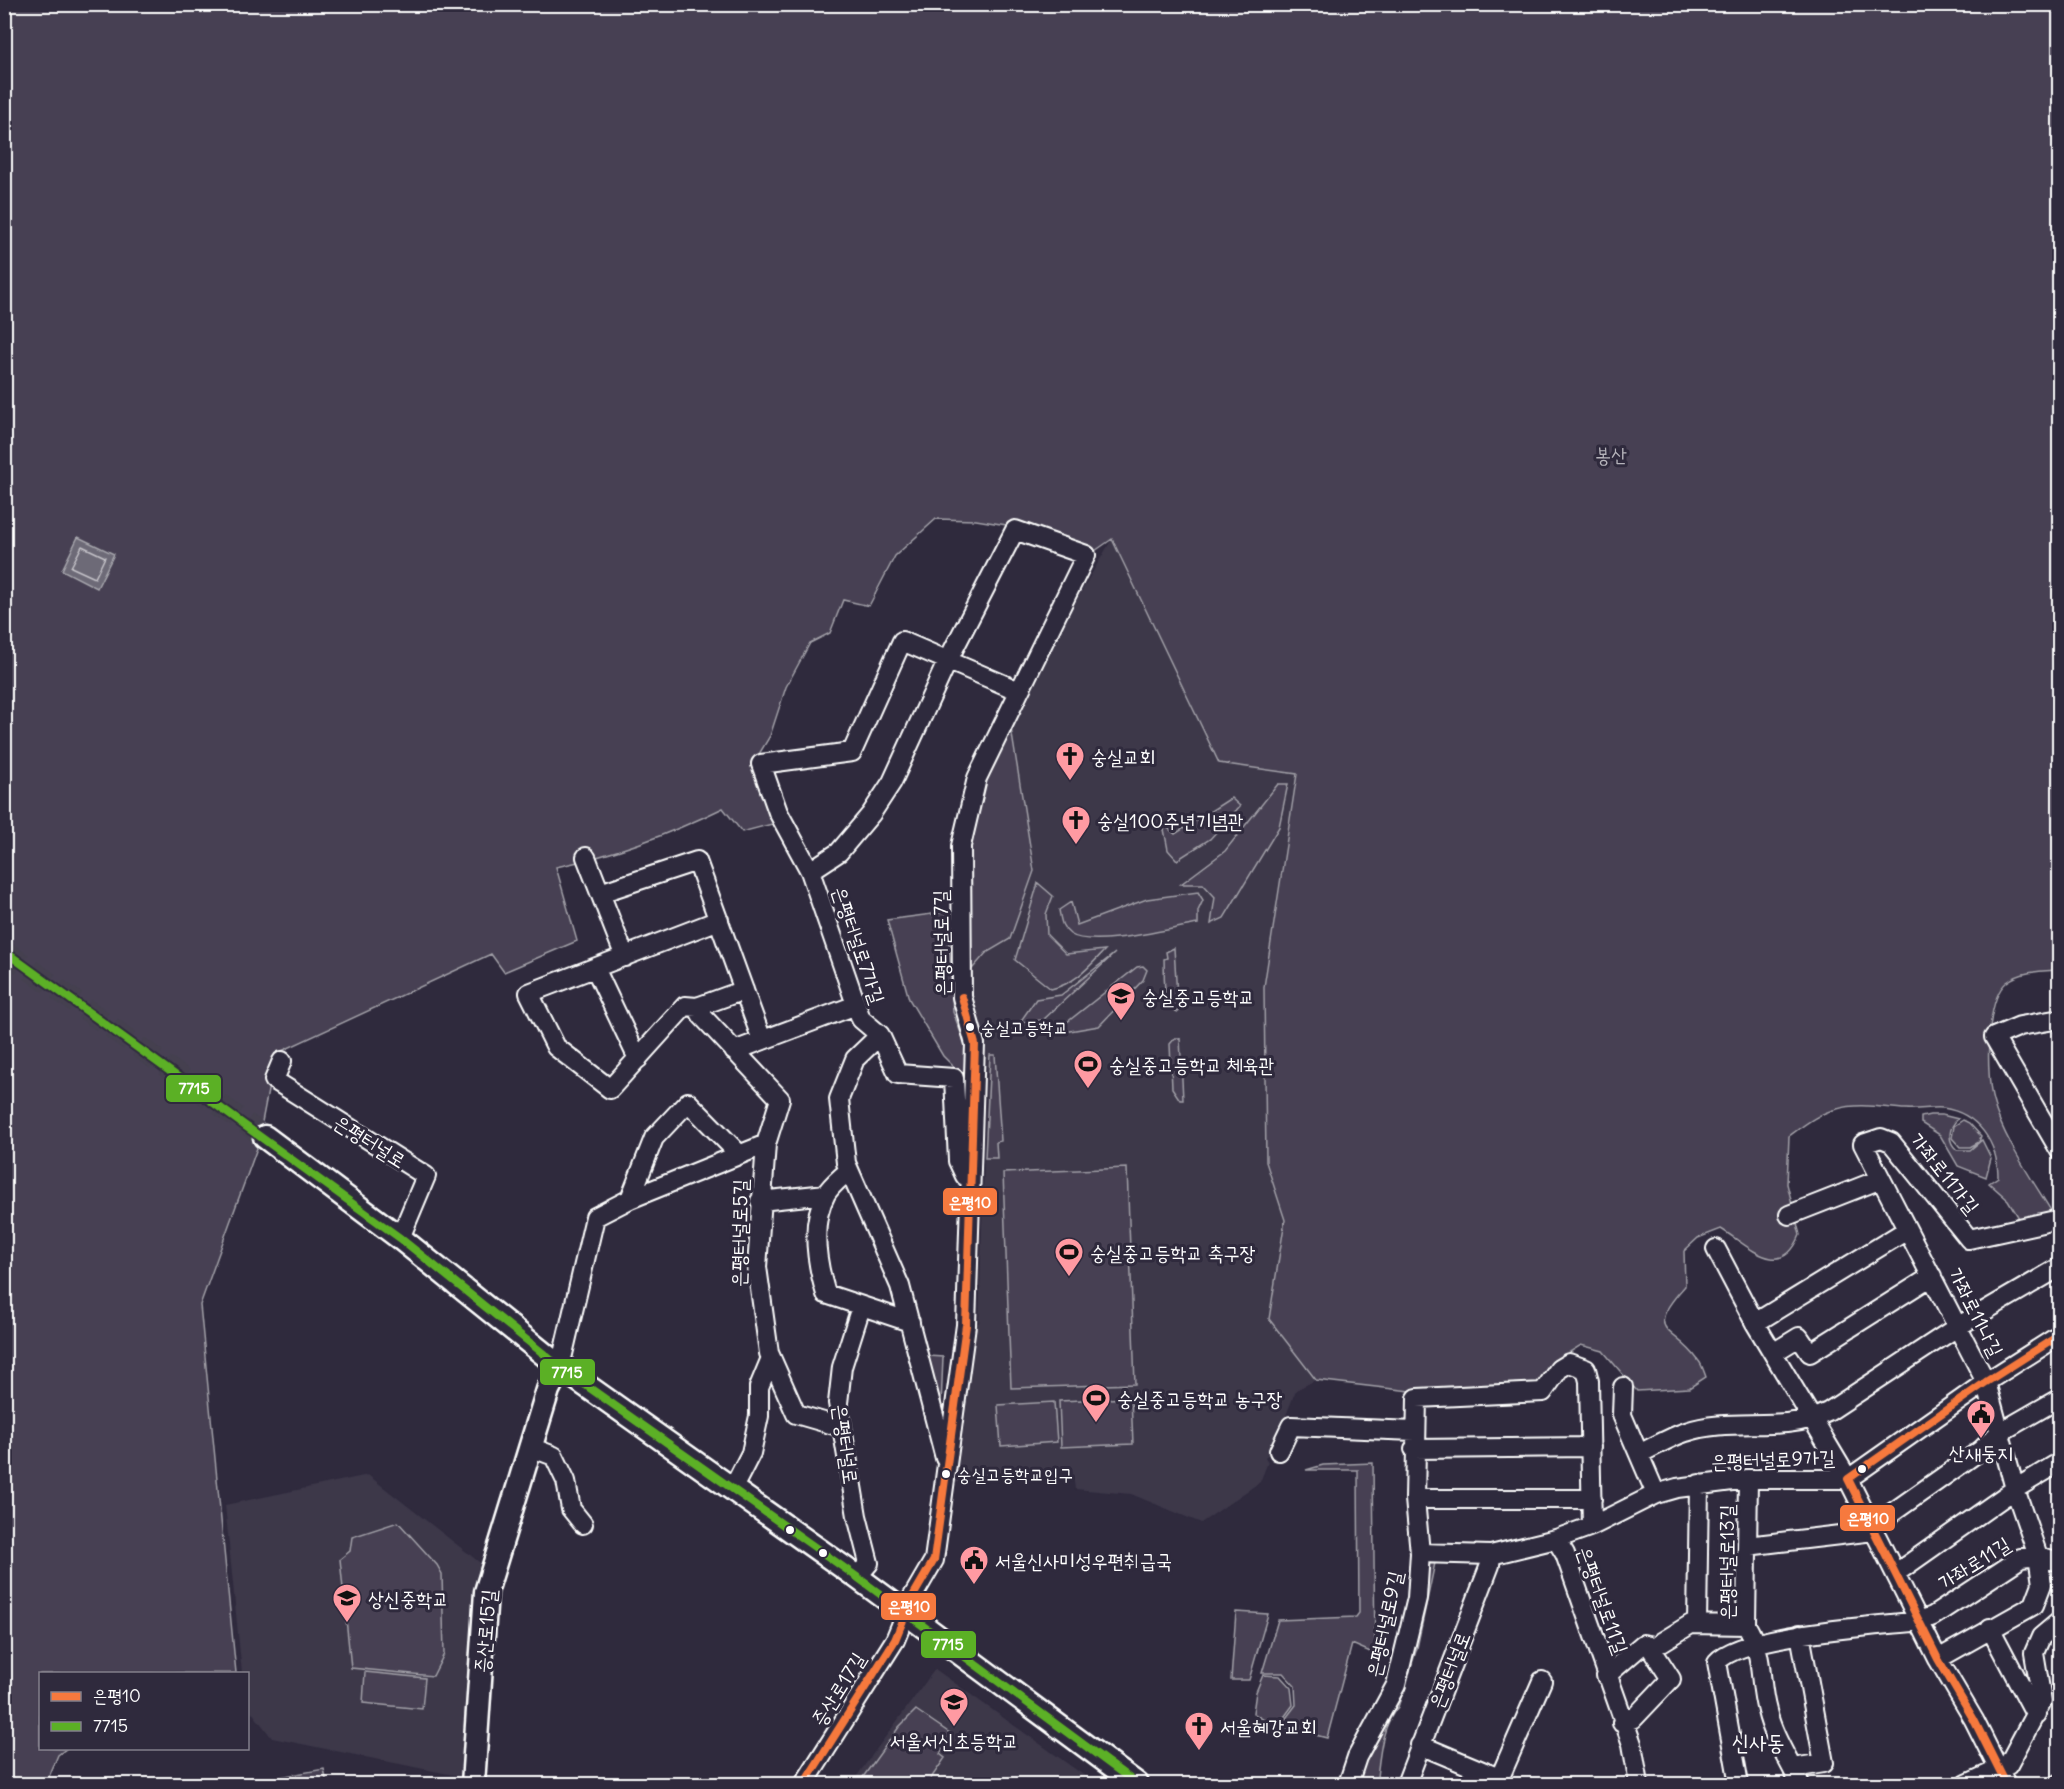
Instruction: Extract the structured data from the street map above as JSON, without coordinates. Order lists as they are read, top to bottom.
{
  "streets": {
    "main road": ["증산로15길"],
    "street": [
      "은평터널로7길",
      "은평터널로7가길",
      "은평터널로",
      "가좌로11가길",
      "은평터널로5길",
      "가좌로11나길",
      "은평터널로9가길",
      "은평터널로13길",
      "가좌로11길",
      "은평터널로11길",
      "은평터널로9길",
      "증산로17길"
    ]
  },
  "crossings": [
    ["은평터널로7길", "은평터널로7가길"],
    ["은평터널로7길", "증산로17길"],
    ["은평터널로", "은평터널로5길"],
    ["은평터널로", "은평터널로9가길"],
    ["가좌로11가길", "가좌로11나길"],
    ["가좌로11나길", "가좌로11길"],
    ["은평터널로9가길", "은평터널로13길"],
    ["은평터널로9가길", "은평터널로11길"],
    ["은평터널로9가길", "은평터널로9길"],
    ["은평터널로13길", "가좌로11길"]
  ],
  "districts": ["신사동"],
  "parks": ["봉산"],
  "places": {
    "church": ["숭실교회", "숭실100주년기념관", "서울혜강교회"],
    "school or university": ["숭실중고등학교", "상신중학교", "서울서신초등학교"],
    "other": ["숭실고등학교", "숭실고등학교입구"],
    "sports": ["숭실중고등학교 체육관", "숭실중고등학교 축구장", "숭실중고등학교 농구장"],
    "public building": ["산새둥지", "서울신사미성우편취급국"]
  },
  "lines": ["transit line 7715", "transit line 은평10"],
  "legend": ["은평10", "7715"]
}
